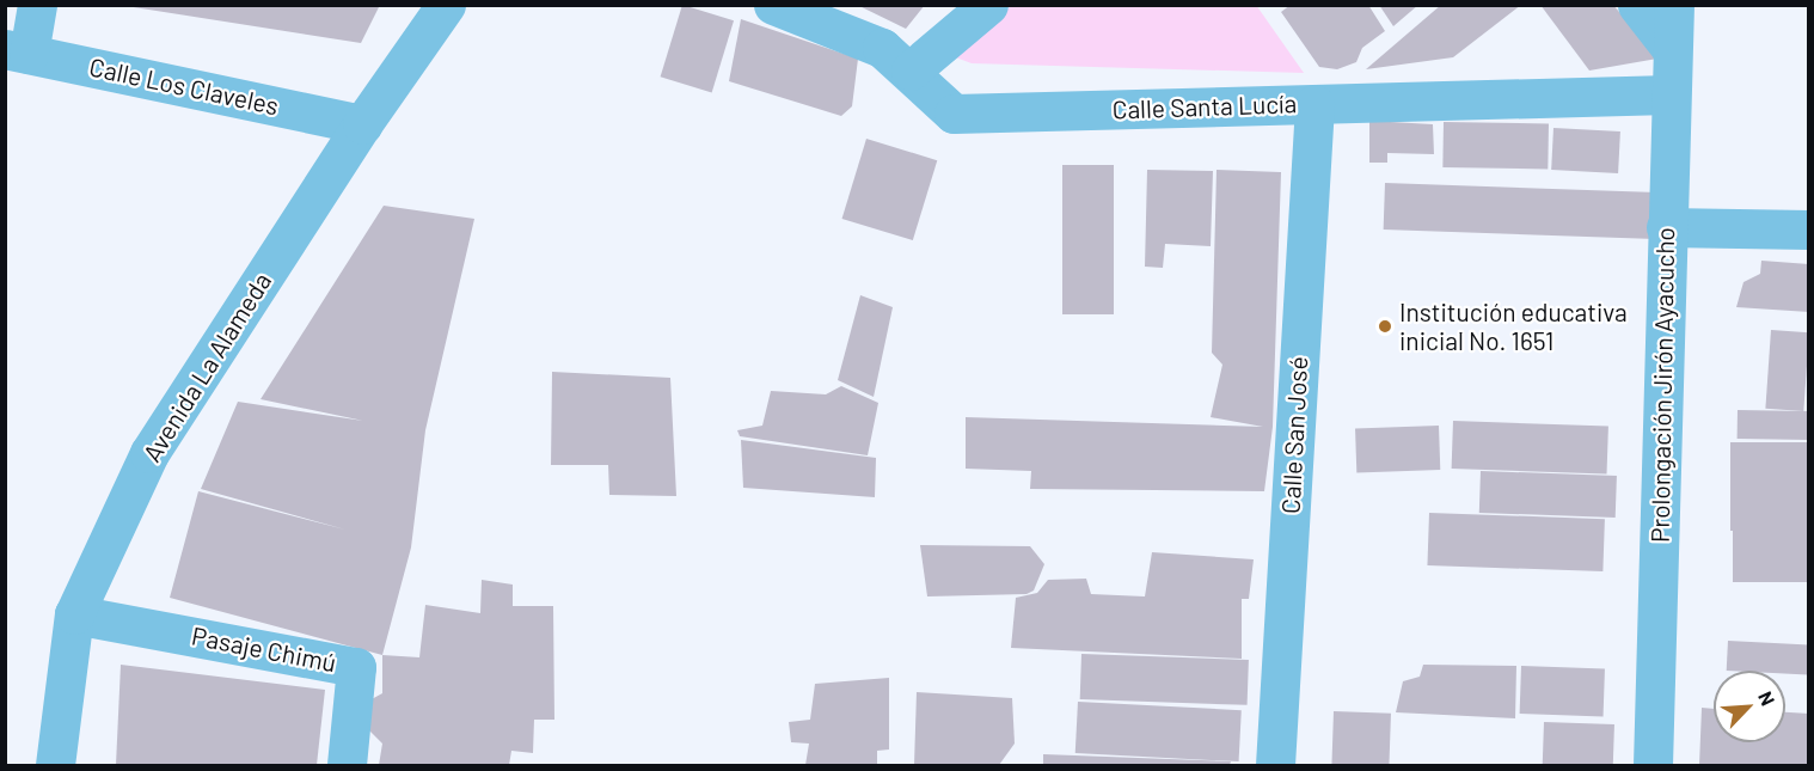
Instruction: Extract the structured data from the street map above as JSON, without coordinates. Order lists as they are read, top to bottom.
{
  "streets": {
    "street": [
      "Calle Los Claveles",
      "Calle Santa Lucía",
      "Avenida La Alameda",
      "Prolongación Jirón Ayacucho",
      "Calle San José",
      "Pasaje Chimú"
    ]
  },
  "crossings": [
    ["Calle Los Claveles", "Avenida La Alameda"],
    ["Calle Santa Lucía", "Prolongación Jirón Ayacucho"],
    ["Calle Santa Lucía", "Calle San José"],
    ["Avenida La Alameda", "Pasaje Chimú"]
  ],
  "places": ["Institución educativa inicial No. 1651"],
  "north": "top right"
}
